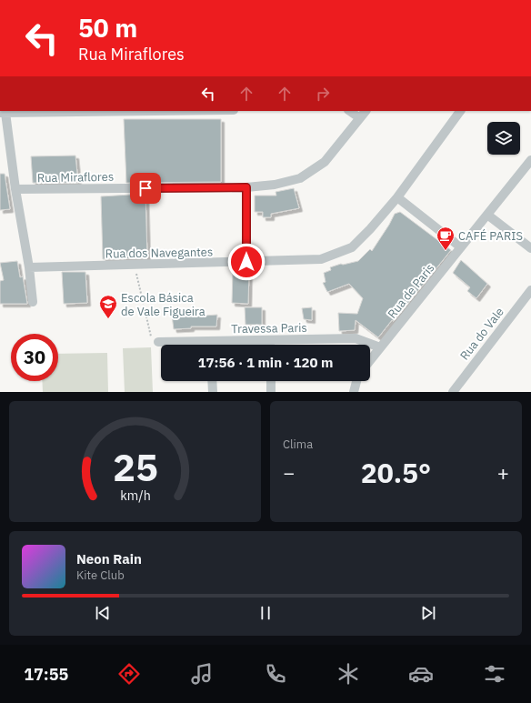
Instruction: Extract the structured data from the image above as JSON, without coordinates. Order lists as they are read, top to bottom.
{
  "streets": {
    "street": [
      "Rua Miraflores",
      "Rua dos Navegantes",
      "Rua de Paris",
      "Travessa Paris",
      "Rua do Vale"
    ]
  },
  "crossings": [
    ["Rua de Paris", "Travessa Paris"]
  ],
  "places": {
    "cafe": ["CAFÉ PARIS"],
    "school or university": ["Escola Básica de Vale Figueira"]
  },
  "page": {
    "turn": ["50 m", "Rua Miraflores"],
    "limit": "30",
    "trip": "17:56 · 1 min · 120 m",
    "tile": "Clima",
    "heat": ["−", "20.5°", "+"],
    "song": ["Neon Rain", "Kite Club"],
    "tabs": "17:55",
    "gauge": ["25", "km/h"]
  }
}
